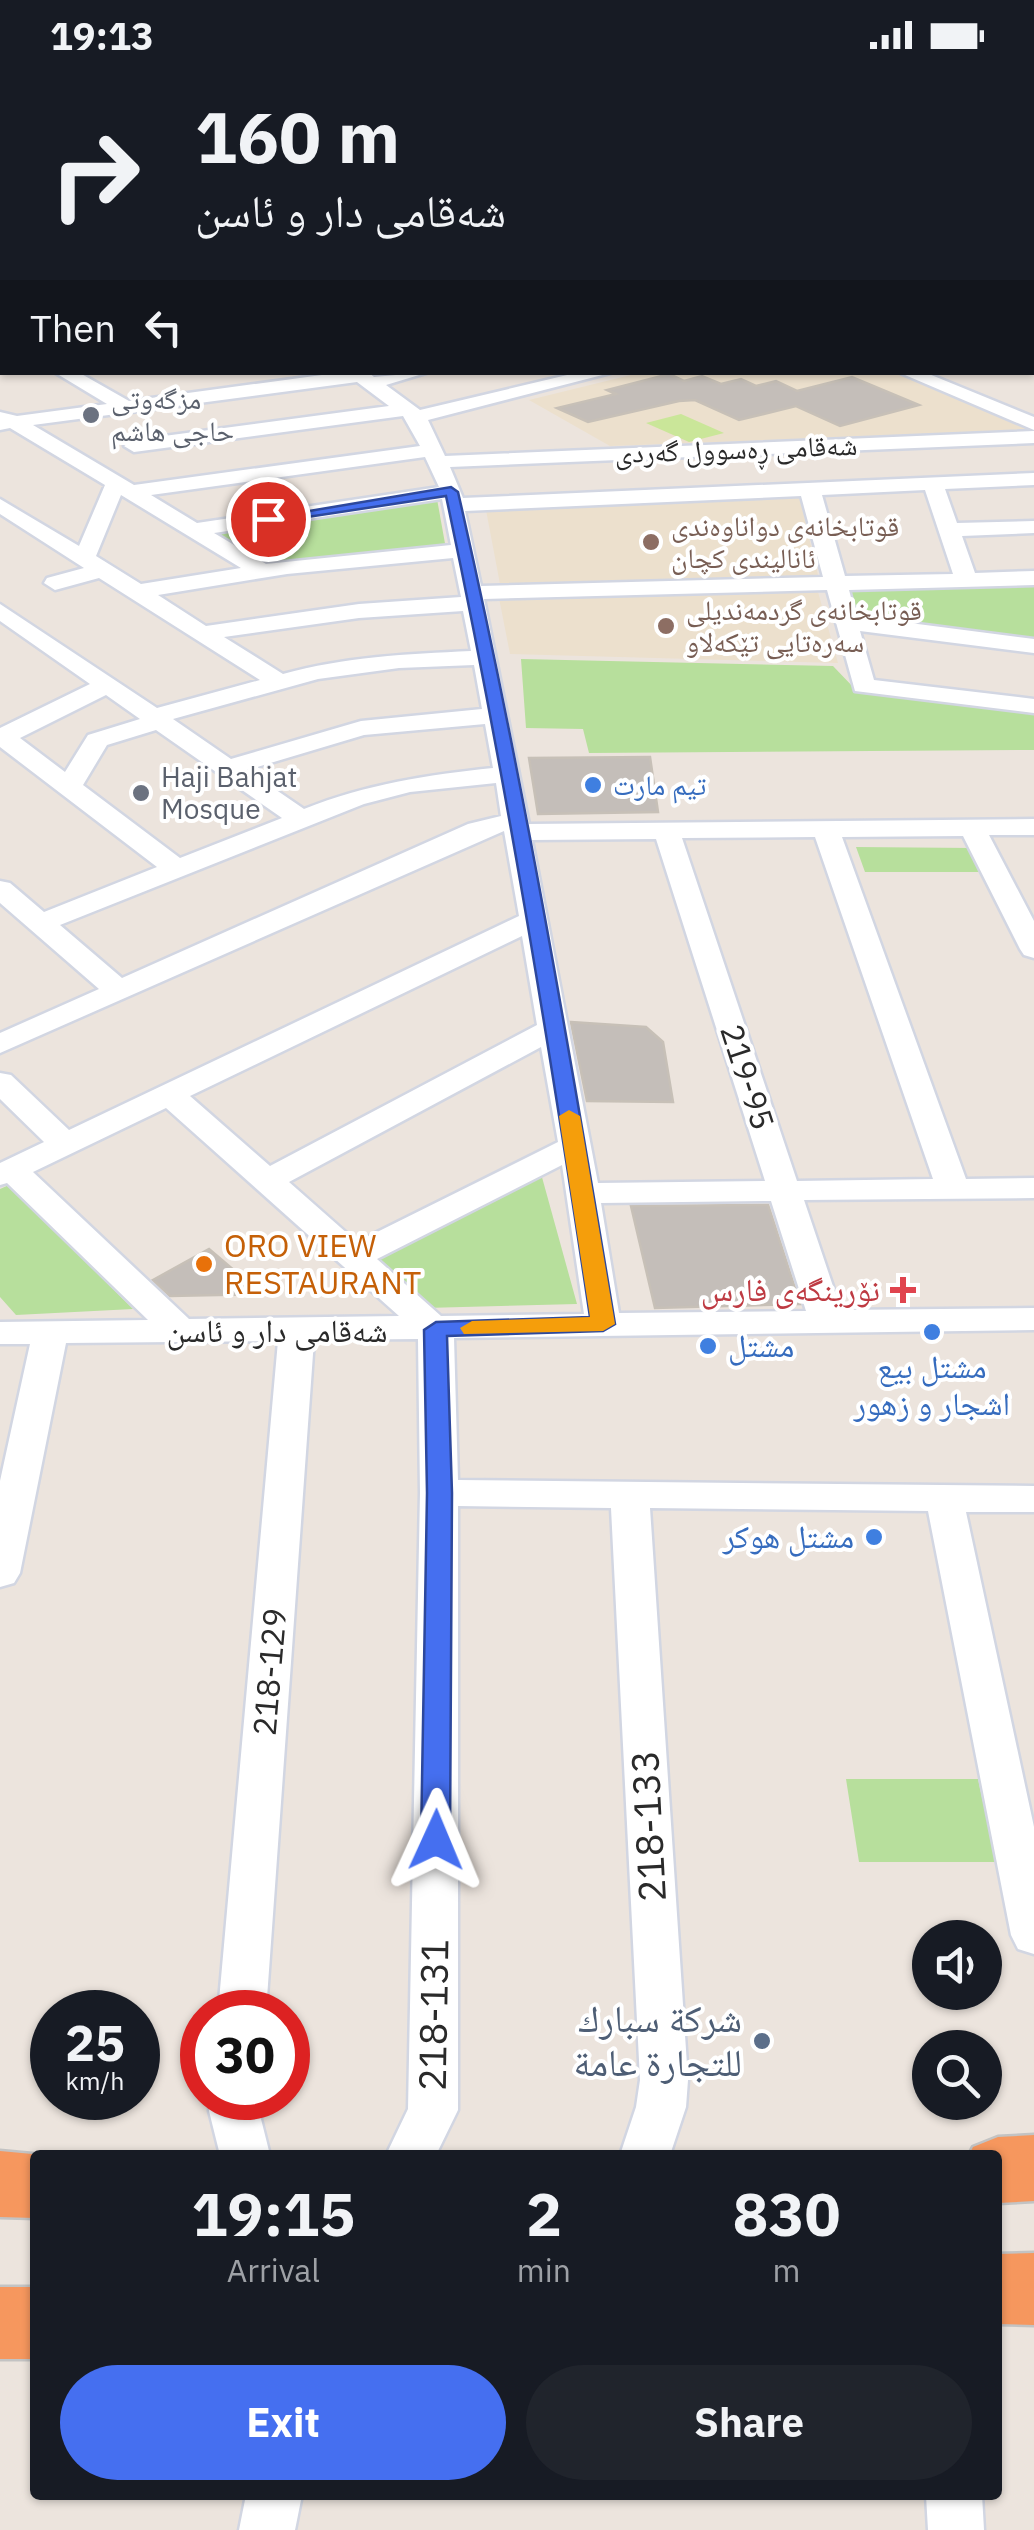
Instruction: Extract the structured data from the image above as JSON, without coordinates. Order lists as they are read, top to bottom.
{
  "streets": {
    "street": [
      "شەقامی ڕەسوول گەردی",
      "219-95",
      "شەقامی دار و ئاسن",
      "218-129",
      "218-133",
      "218-131"
    ]
  },
  "crossings": [
    ["219-95", "شەقامی دار و ئاسن"],
    ["شەقامی دار و ئاسن", "218-129"],
    ["شەقامی دار و ئاسن", "218-131"]
  ],
  "places": {
    "other": [
      "مزگەوتی حاجی هاشم",
      "قوتابخانەی دواناوەندی ئانالیندی كچان",
      "قوتابخانەی گردمەندیلی سەرەتایی تێكەلاو",
      "تيم مارت",
      "Haji Bahjat Mosque",
      "ORO VIEW RESTAURANT",
      "مشتل بيع اشجار و زهور",
      "مشتل",
      "مشتل هوكر",
      "شركة سبارك للتجارة عامة"
    ],
    "health": ["نۆرینگەی فارس"]
  },
  "page": {
    "status": "19:13",
    "turn": ["160 m", "شەقامی دار و ئاسن"],
    "then": "Then",
    "speed": "25 km/h",
    "limit": "30",
    "eta": [
      "19:15",
      "Arrival",
      "2",
      "min",
      "830",
      "m"
    ],
    "buttons": ["Exit", "Share"]
  }
}
